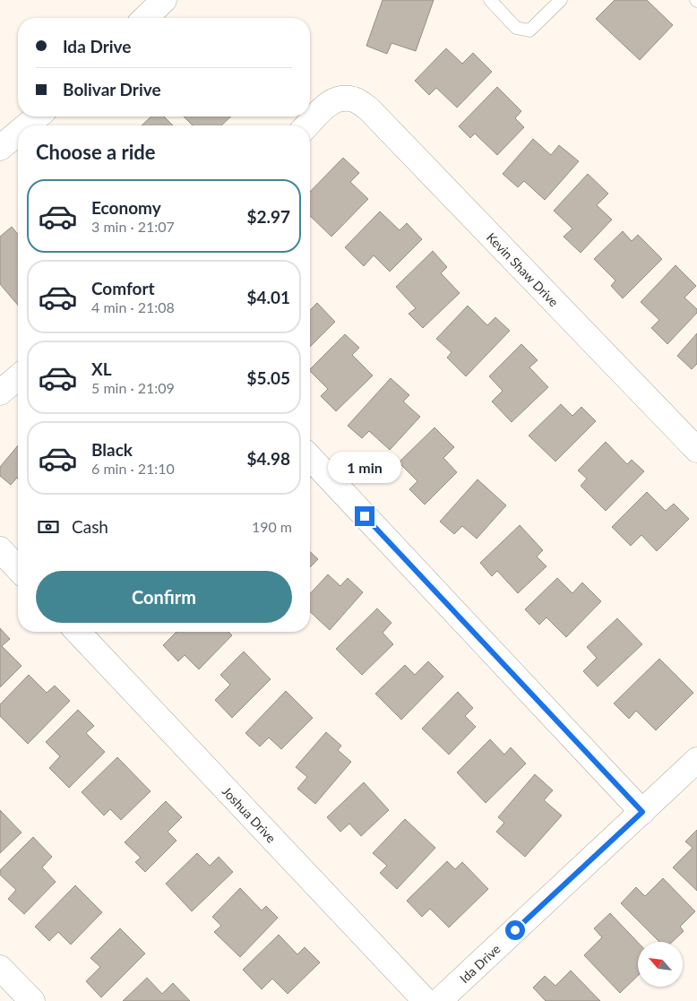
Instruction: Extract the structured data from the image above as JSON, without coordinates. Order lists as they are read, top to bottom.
{
  "streets": {
    "street": ["Kevin Shaw Drive", "Joshua Drive", "Ida Drive"]
  },
  "north": "top left",
  "page": {
    "banner": ["Ida Drive", "Bolivar Drive"],
    "heading": "Choose a ride",
    "list": [
      {
        "name": "Economy",
        "note": "3 min · 21:07",
        "value": "$2.97"
      },
      {
        "name": "Comfort",
        "note": "4 min · 21:08",
        "value": "$4.01"
      },
      {
        "name": "XL",
        "note": "5 min · 21:09",
        "value": "$5.05"
      },
      {
        "name": "Black",
        "note": "6 min · 21:10",
        "value": "$4.98"
      }
    ],
    "bubble": "1 min",
    "pay": ["Cash", "190 m"],
    "buttons": "Confirm"
  }
}
